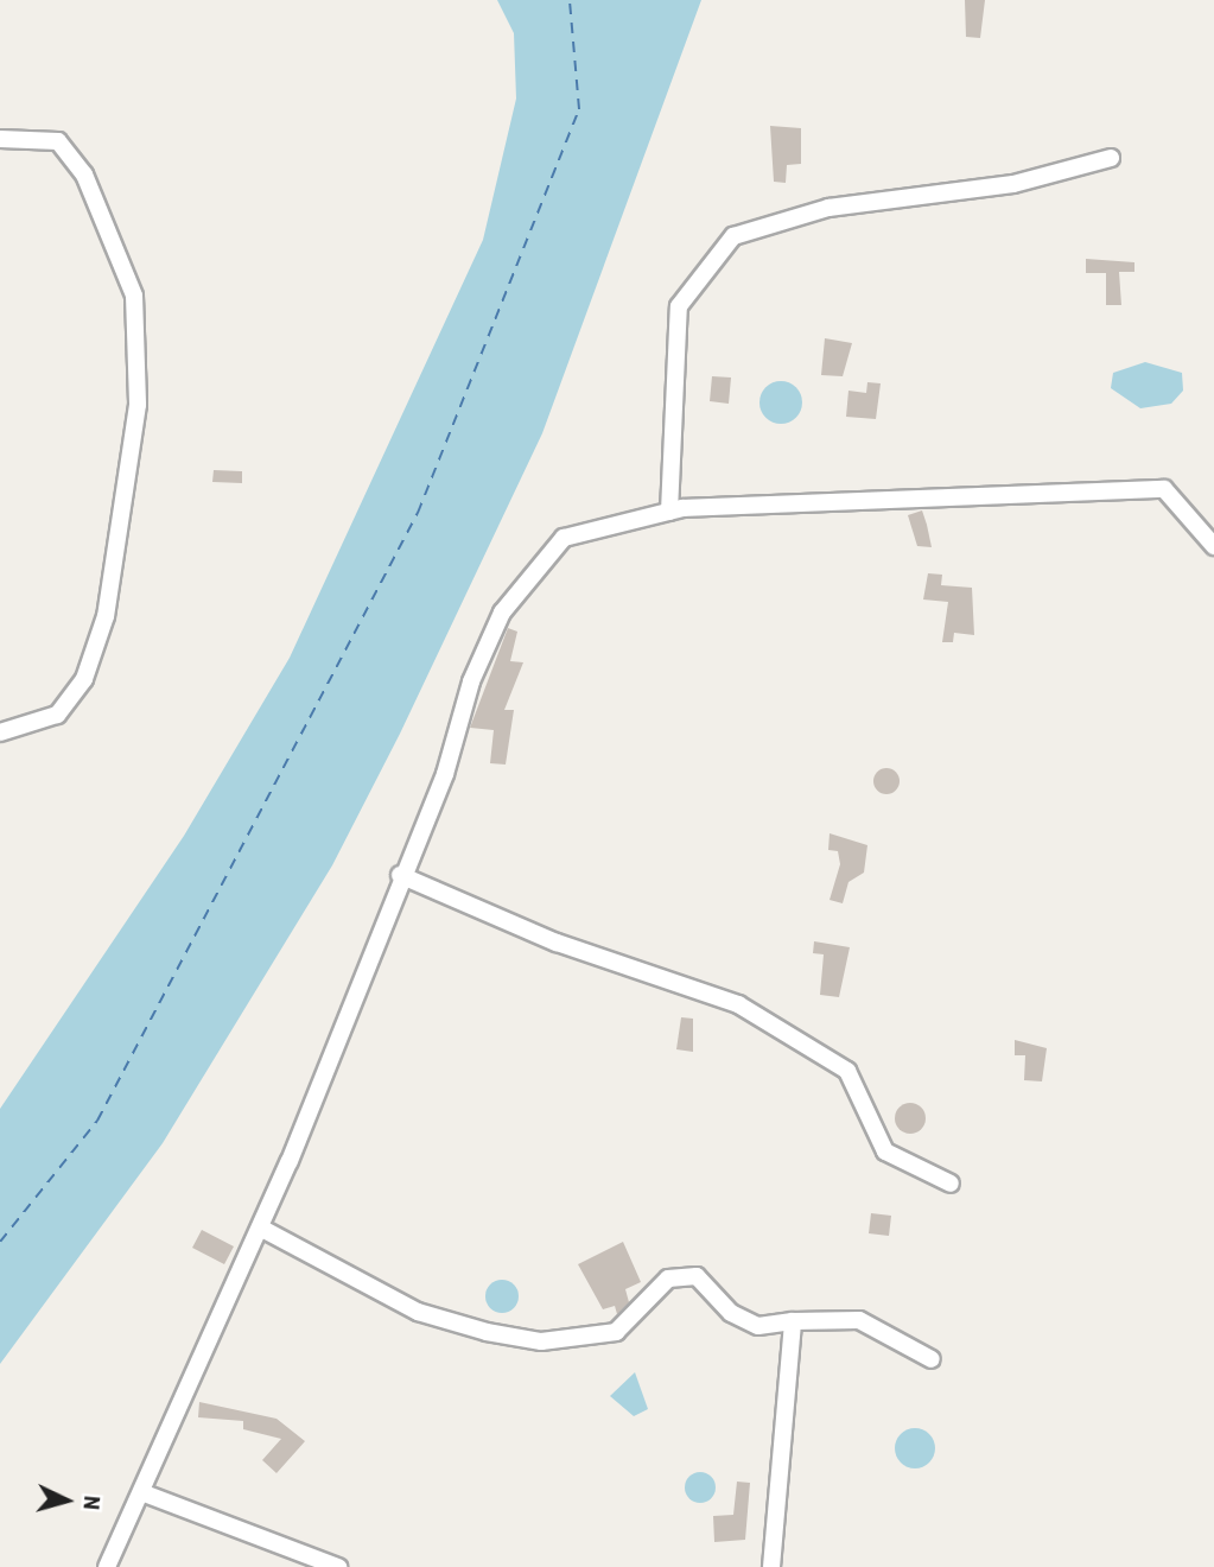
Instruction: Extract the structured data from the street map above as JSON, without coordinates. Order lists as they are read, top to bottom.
{
  "north": "right"
}
